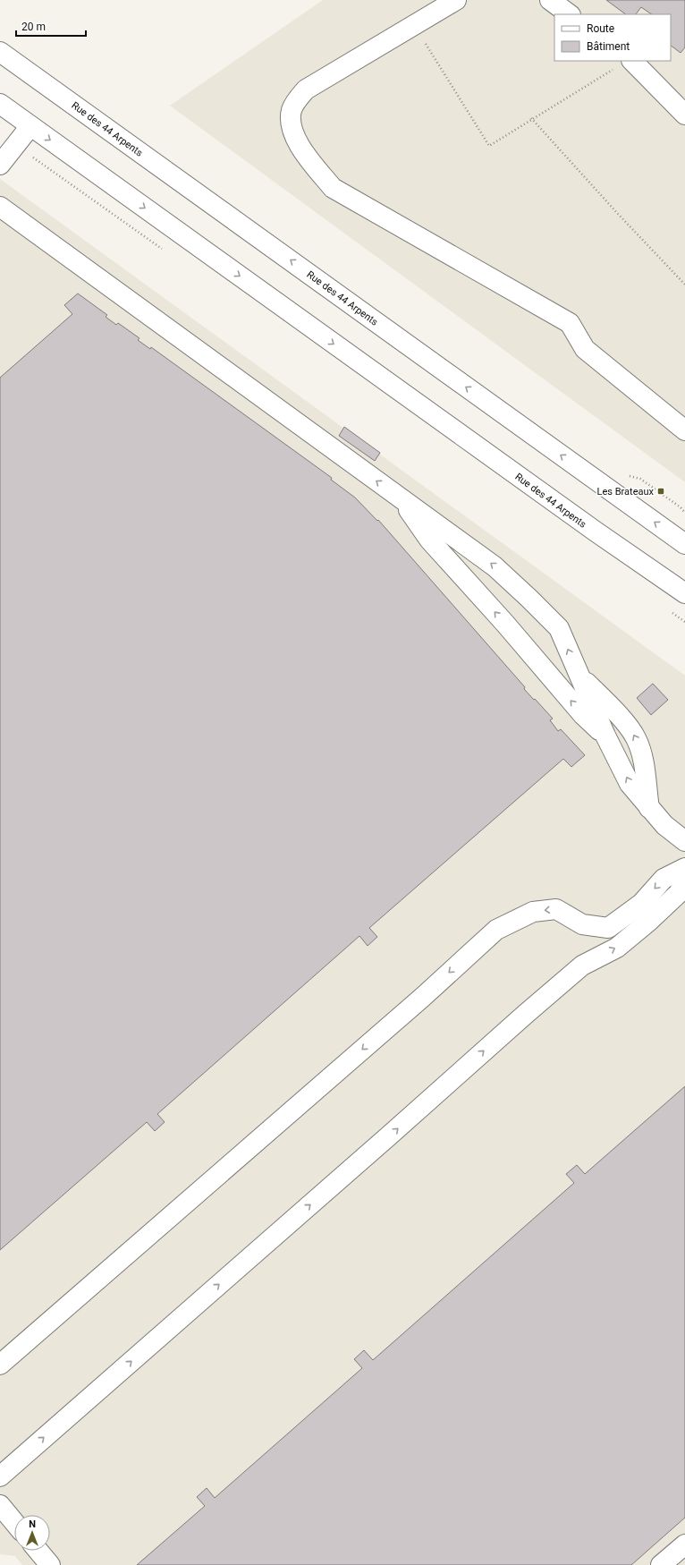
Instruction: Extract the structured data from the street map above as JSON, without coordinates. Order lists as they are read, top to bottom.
{
  "streets": {
    "street": ["Rue des 44 Arpents"]
  },
  "places": {
    "transit": ["Les Brateaux"]
  },
  "legend": ["Route", "Bâtiment"],
  "scale_bar": "20 m",
  "north": "top"
}
